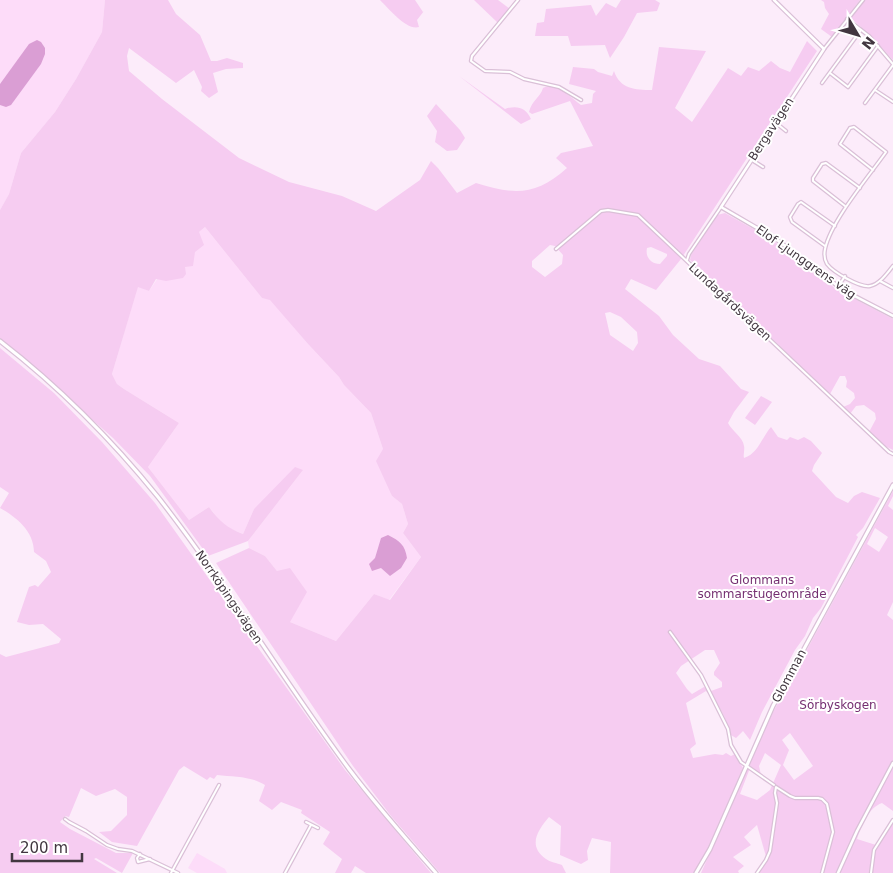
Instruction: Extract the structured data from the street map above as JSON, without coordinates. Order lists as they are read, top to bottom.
{
  "streets": {
    "main road": ["Norrköpingsvägen", "Glomman"],
    "street": ["Bergavägen", "Elof Ljunggrens väg", "Lundagårdsvägen"]
  },
  "crossings": [
    ["Bergavägen", "Elof Ljunggrens väg"],
    ["Bergavägen", "Lundagårdsvägen"]
  ],
  "parks": ["Glommans sommarstugeområde", "Sörbyskogen"],
  "scale_bar": "200 m",
  "north": "bottom right"
}
